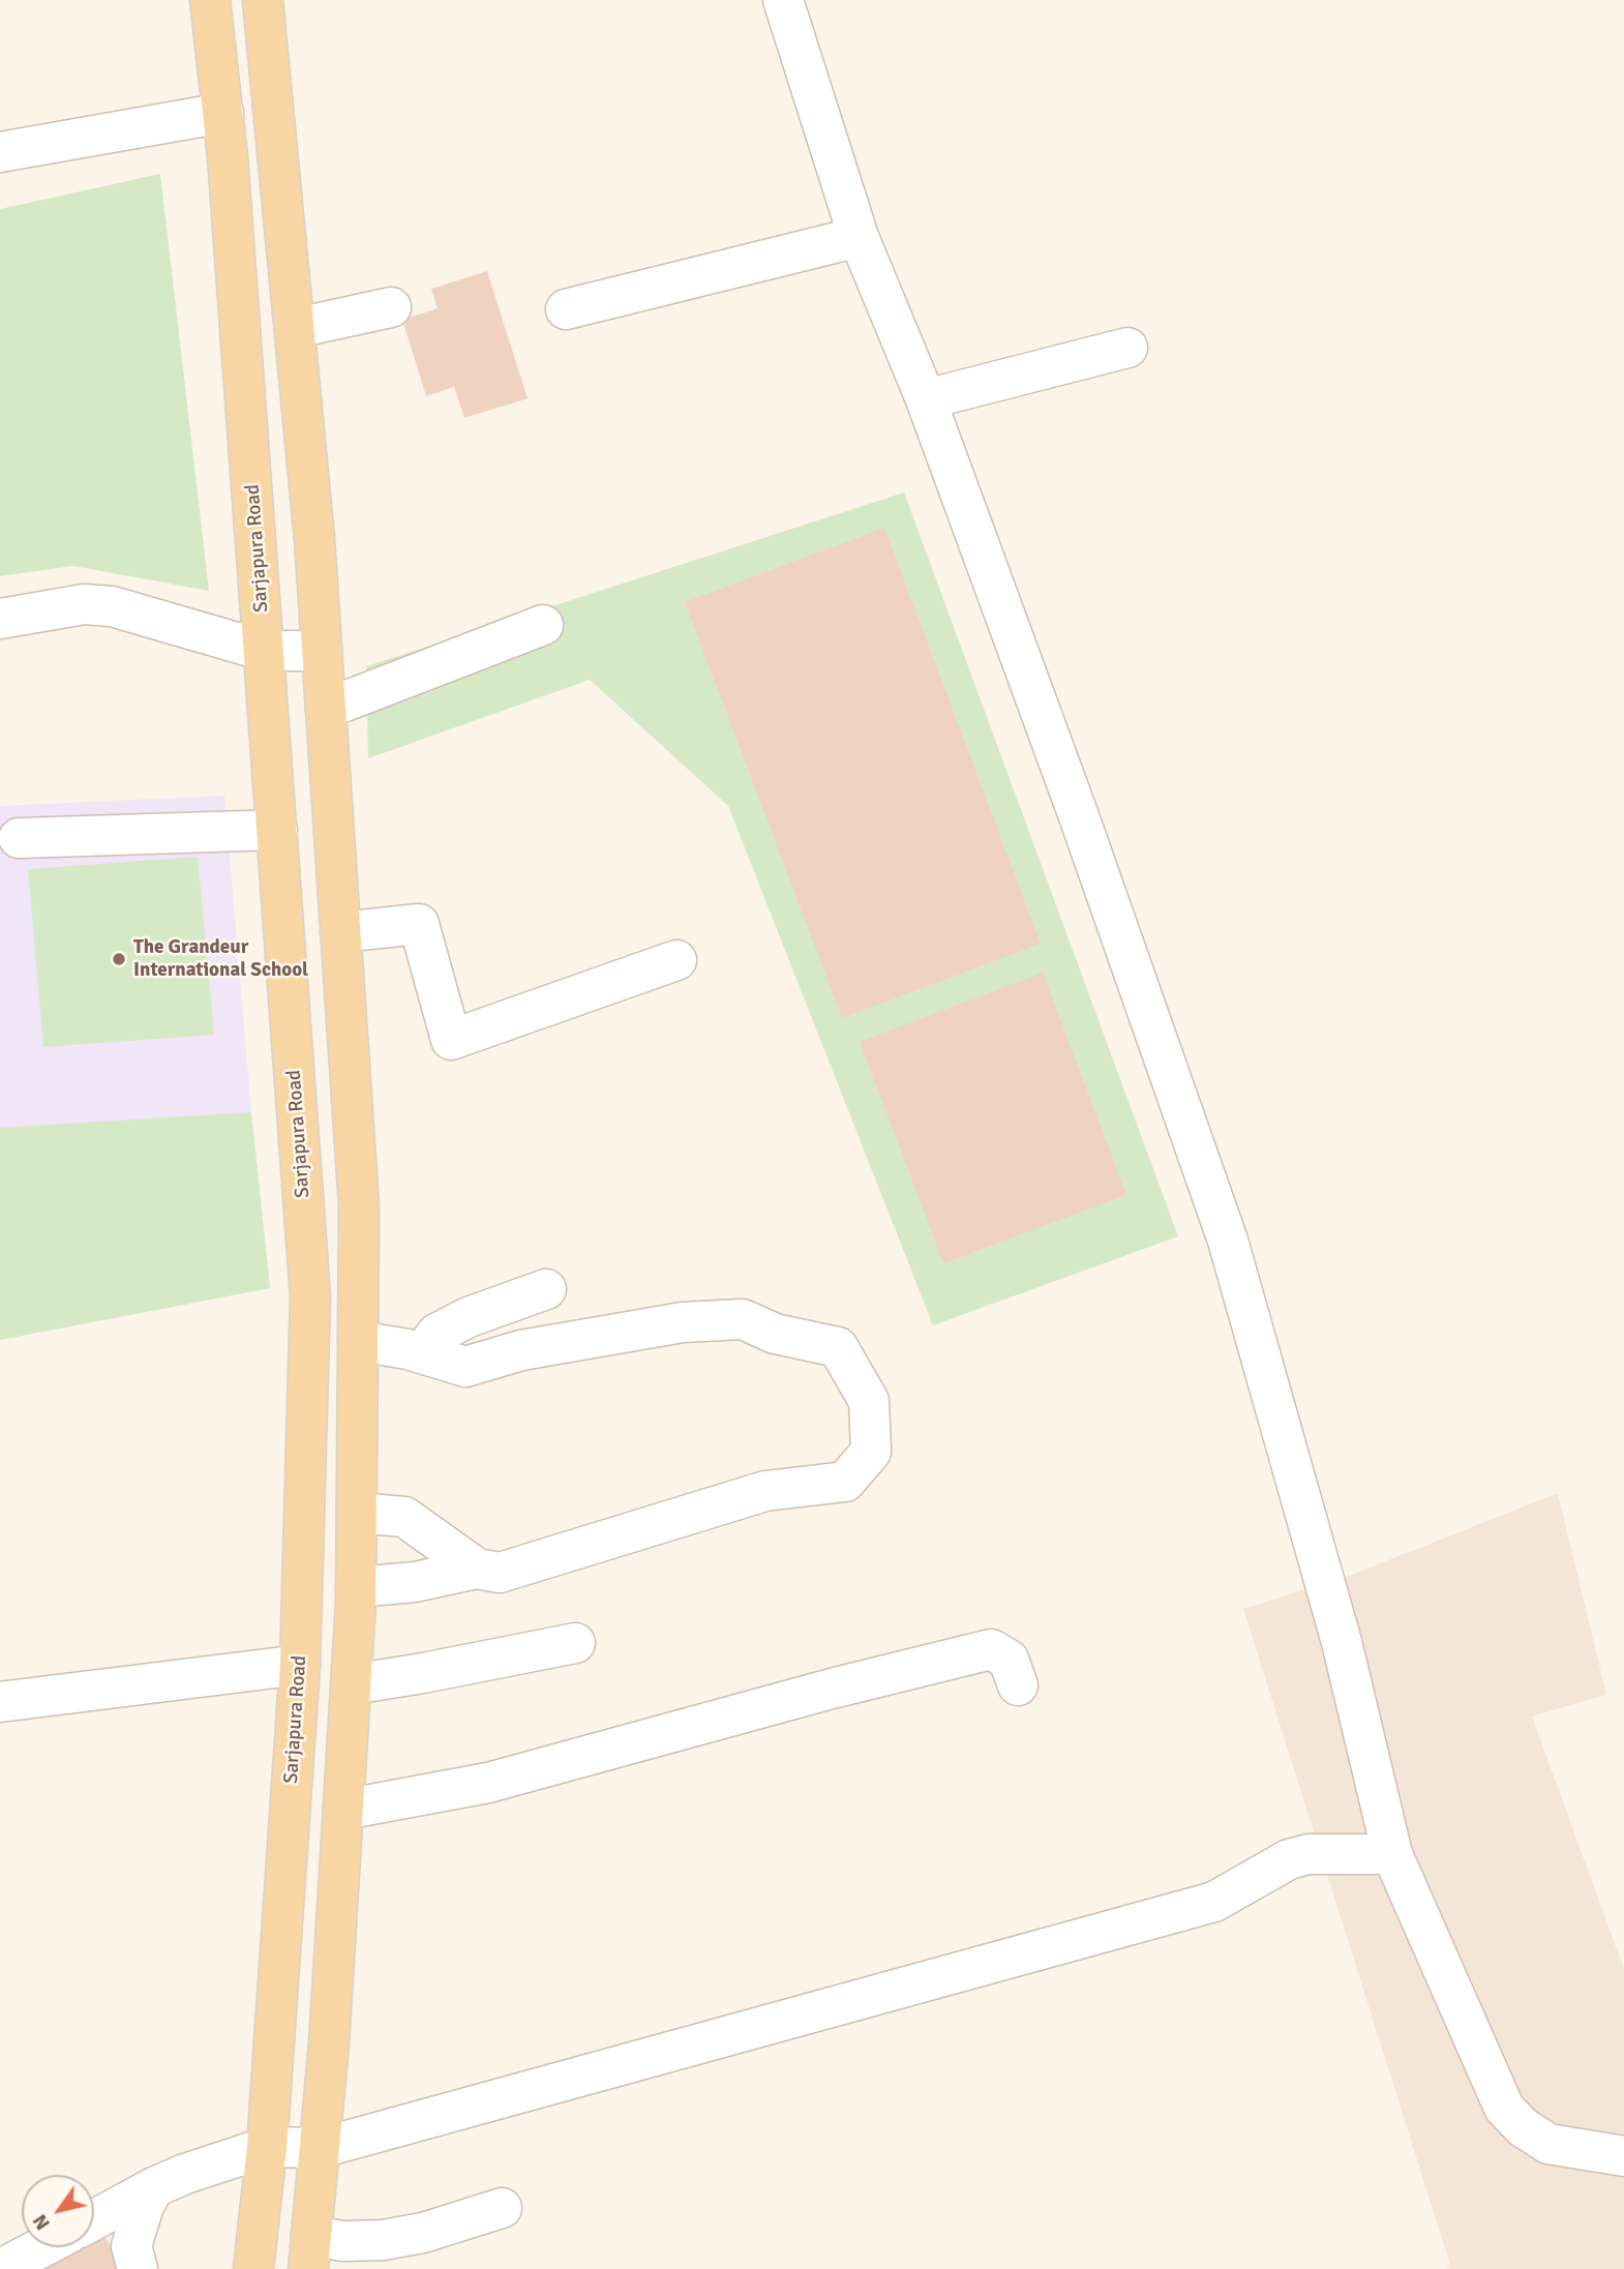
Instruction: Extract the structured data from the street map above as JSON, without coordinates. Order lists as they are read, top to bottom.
{
  "streets": {
    "main road": ["Sarjapura Road"]
  },
  "places": ["The Grandeur International School"],
  "north": "bottom left"
}
